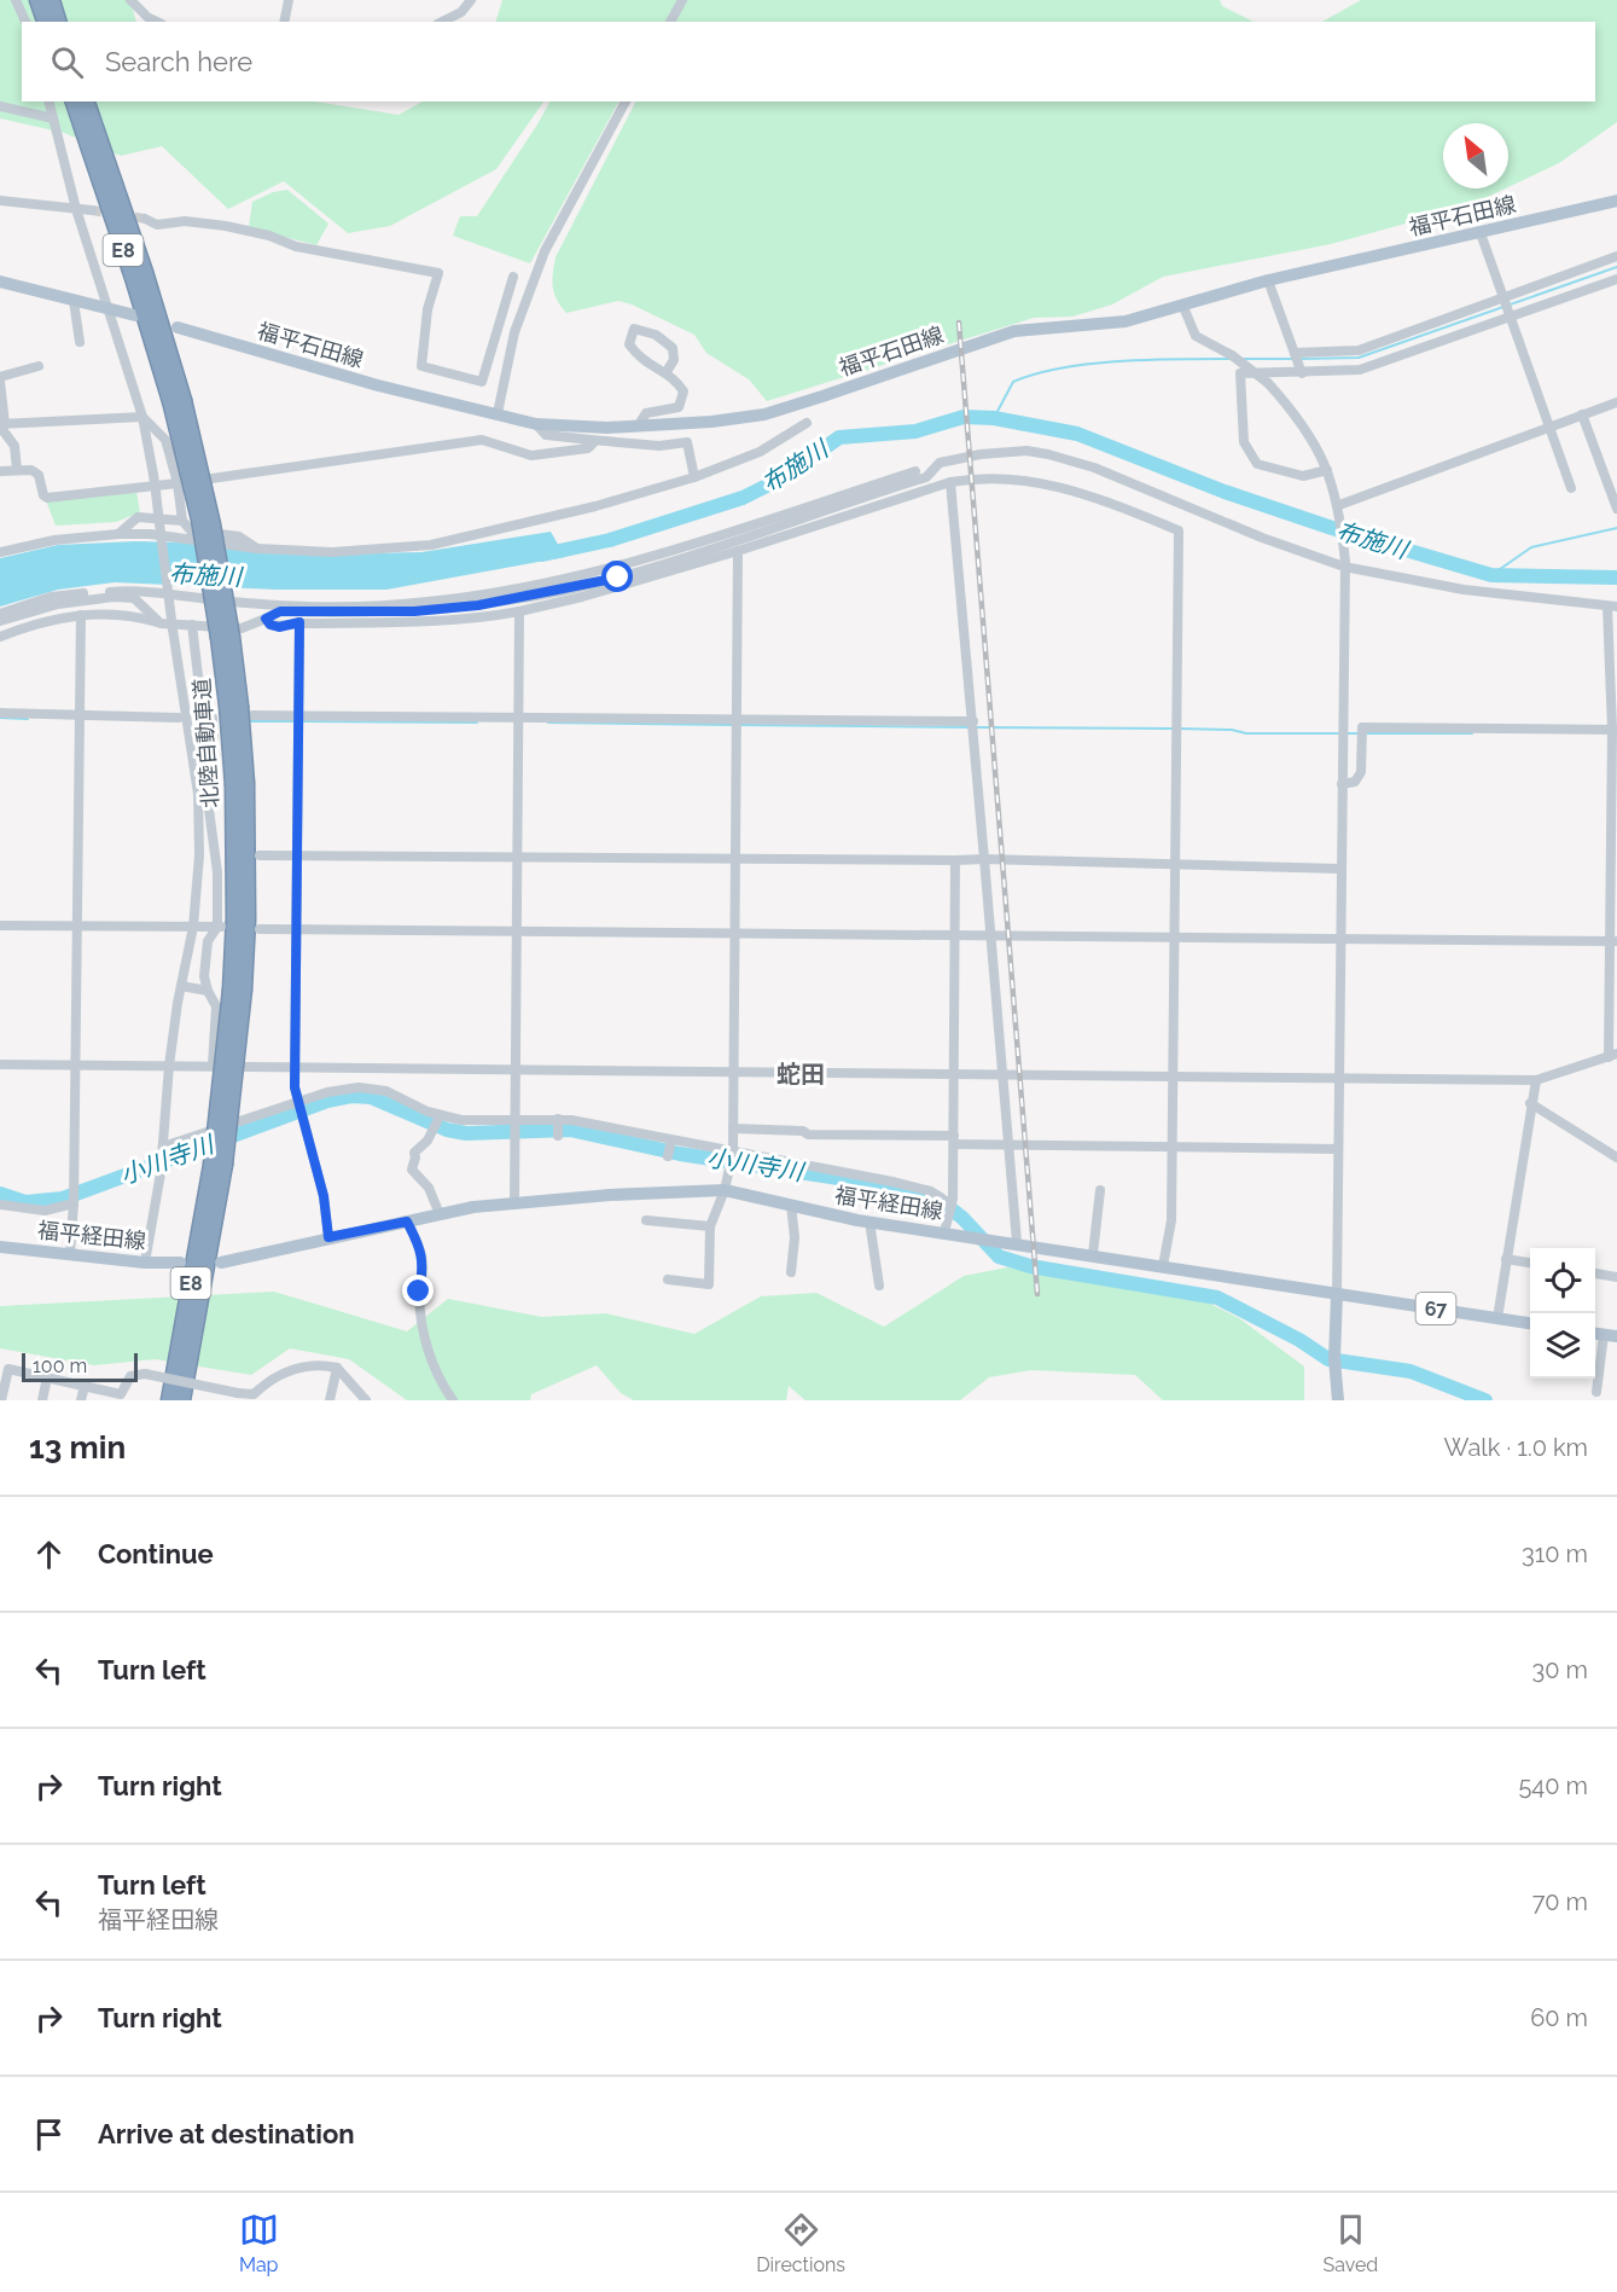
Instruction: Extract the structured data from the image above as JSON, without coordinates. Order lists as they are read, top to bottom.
{
  "streets": {
    "highway": ["E8", "北陸自動車道"],
    "main road": ["福平石田線", "福平経田線", "67"]
  },
  "crossings": [
    ["福平経田線", "67"]
  ],
  "districts": ["蛇田"],
  "water": ["布施川", "小川寺川"],
  "scale_bar": "100 m",
  "north": "top left",
  "page": {
    "search": "Search here",
    "scale": "100 m",
    "heading": ["13 min", "Walk · 1.0 km"],
    "list": [
      ["Continue", "310 m"],
      ["Turn left", "30 m"],
      ["Turn right", "540 m"],
      ["Turn left", "福平経田線", "70 m"],
      ["Turn right", "60 m"],
      "Arrive at destination"
    ],
    "nav": ["Map", "Directions", "Saved"]
  }
}
